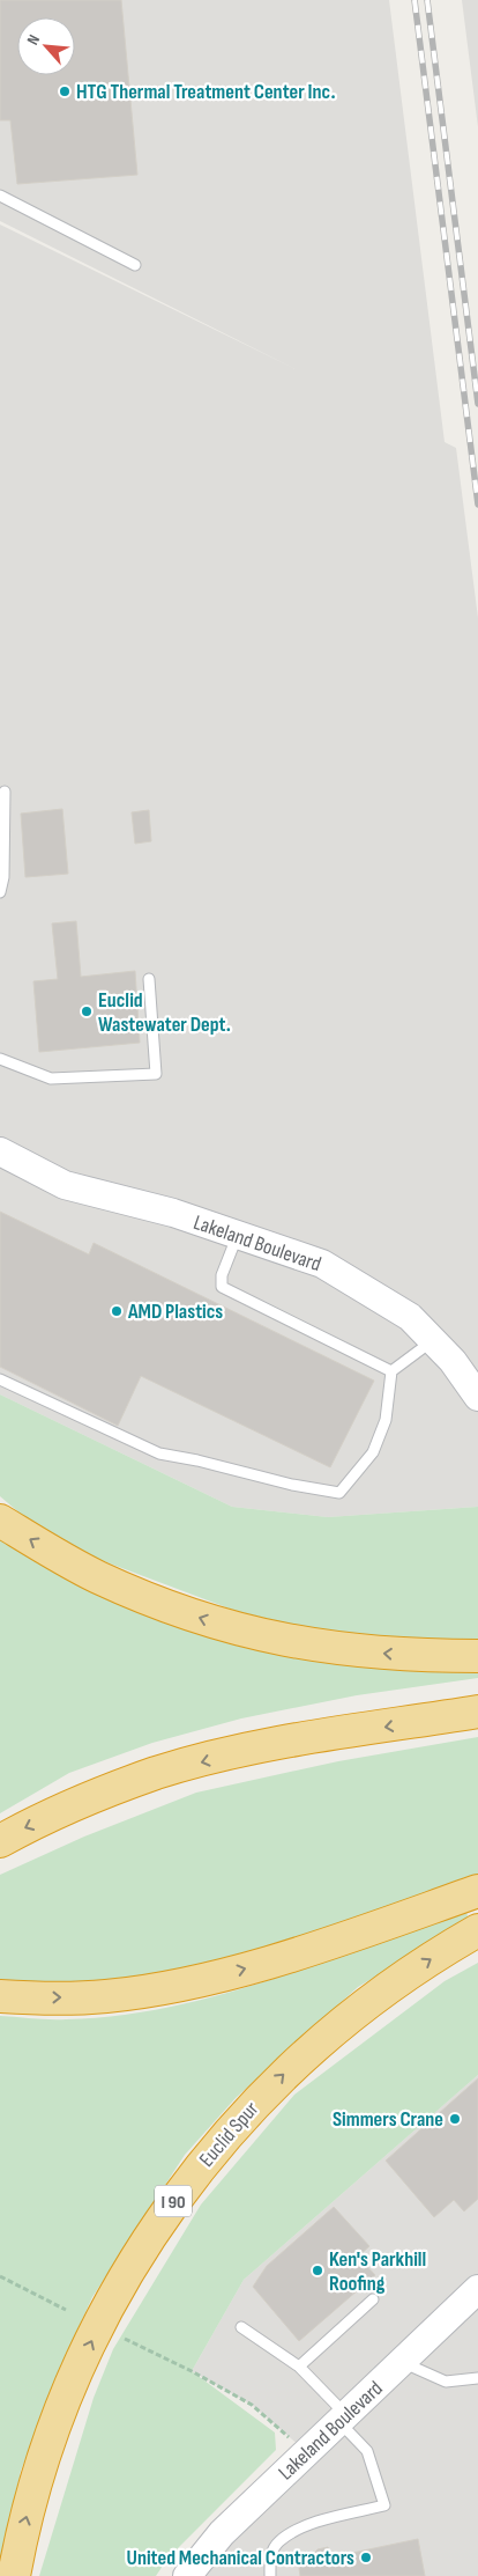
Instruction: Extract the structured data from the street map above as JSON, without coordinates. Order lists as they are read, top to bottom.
{
  "streets": {
    "highway": ["Euclid Spur", "I 90"],
    "street": ["Lakeland Boulevard"]
  },
  "one_way": ["Euclid Spur"],
  "places": [
    "HTG Thermal Treatment Center Inc.",
    "Euclid Wastewater Dept.",
    "AMD Plastics",
    "Simmers Crane",
    "Ken's Parkhill Roofing",
    "United Mechanical Contractors"
  ],
  "north": "top left"
}
